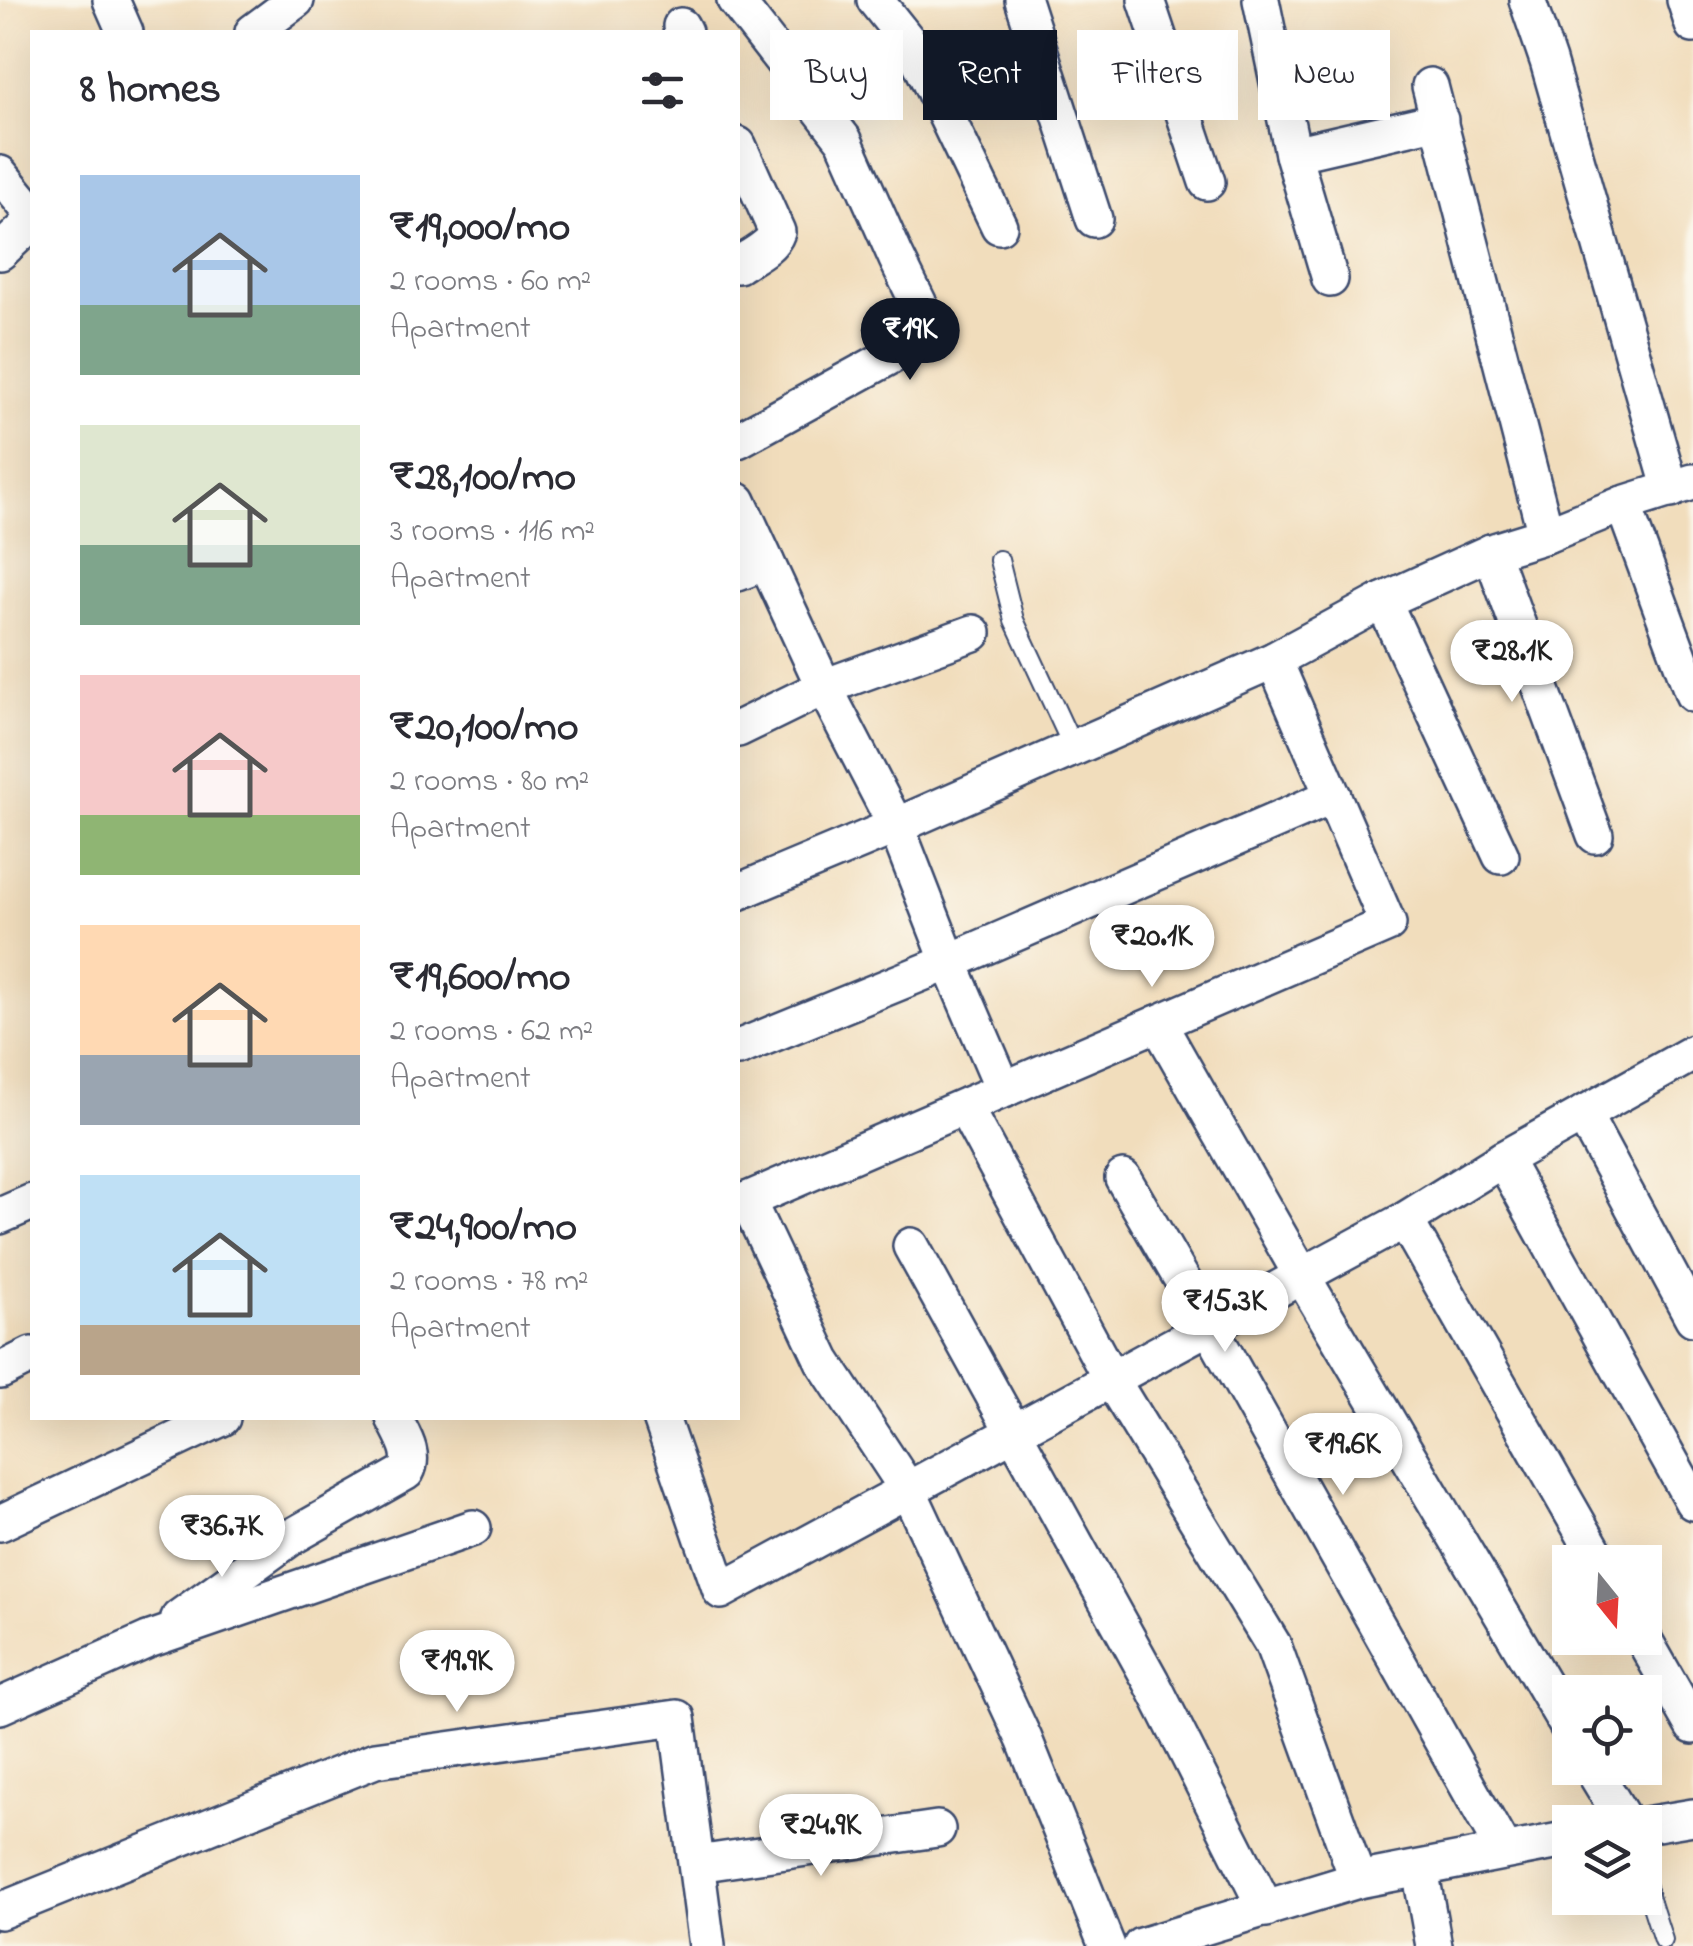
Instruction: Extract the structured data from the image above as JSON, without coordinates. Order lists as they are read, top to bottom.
{
  "north": "bottom",
  "page": {
    "chip": [
      "Buy",
      "Rent",
      "Filters",
      "New"
    ],
    "heading": "8 homes",
    "list": [
      {
        "name": "₹19,000/mo",
        "note": "2 rooms · 60 m² · Apartment"
      },
      {
        "name": "₹28,100/mo",
        "note": "3 rooms · 116 m² · Apartment"
      },
      {
        "name": "₹20,100/mo",
        "note": "2 rooms · 80 m² · Apartment"
      },
      {
        "name": "₹19,600/mo",
        "note": "2 rooms · 62 m² · Apartment"
      },
      {
        "name": "₹24,900/mo",
        "note": "2 rooms · 78 m² · Apartment"
      }
    ],
    "price": [
      "₹19K",
      "₹28.1K",
      "₹20.1K",
      "₹15.3K",
      "₹19.6K",
      "₹36.7K",
      "₹19.9K",
      "₹24.9K"
    ]
  }
}
